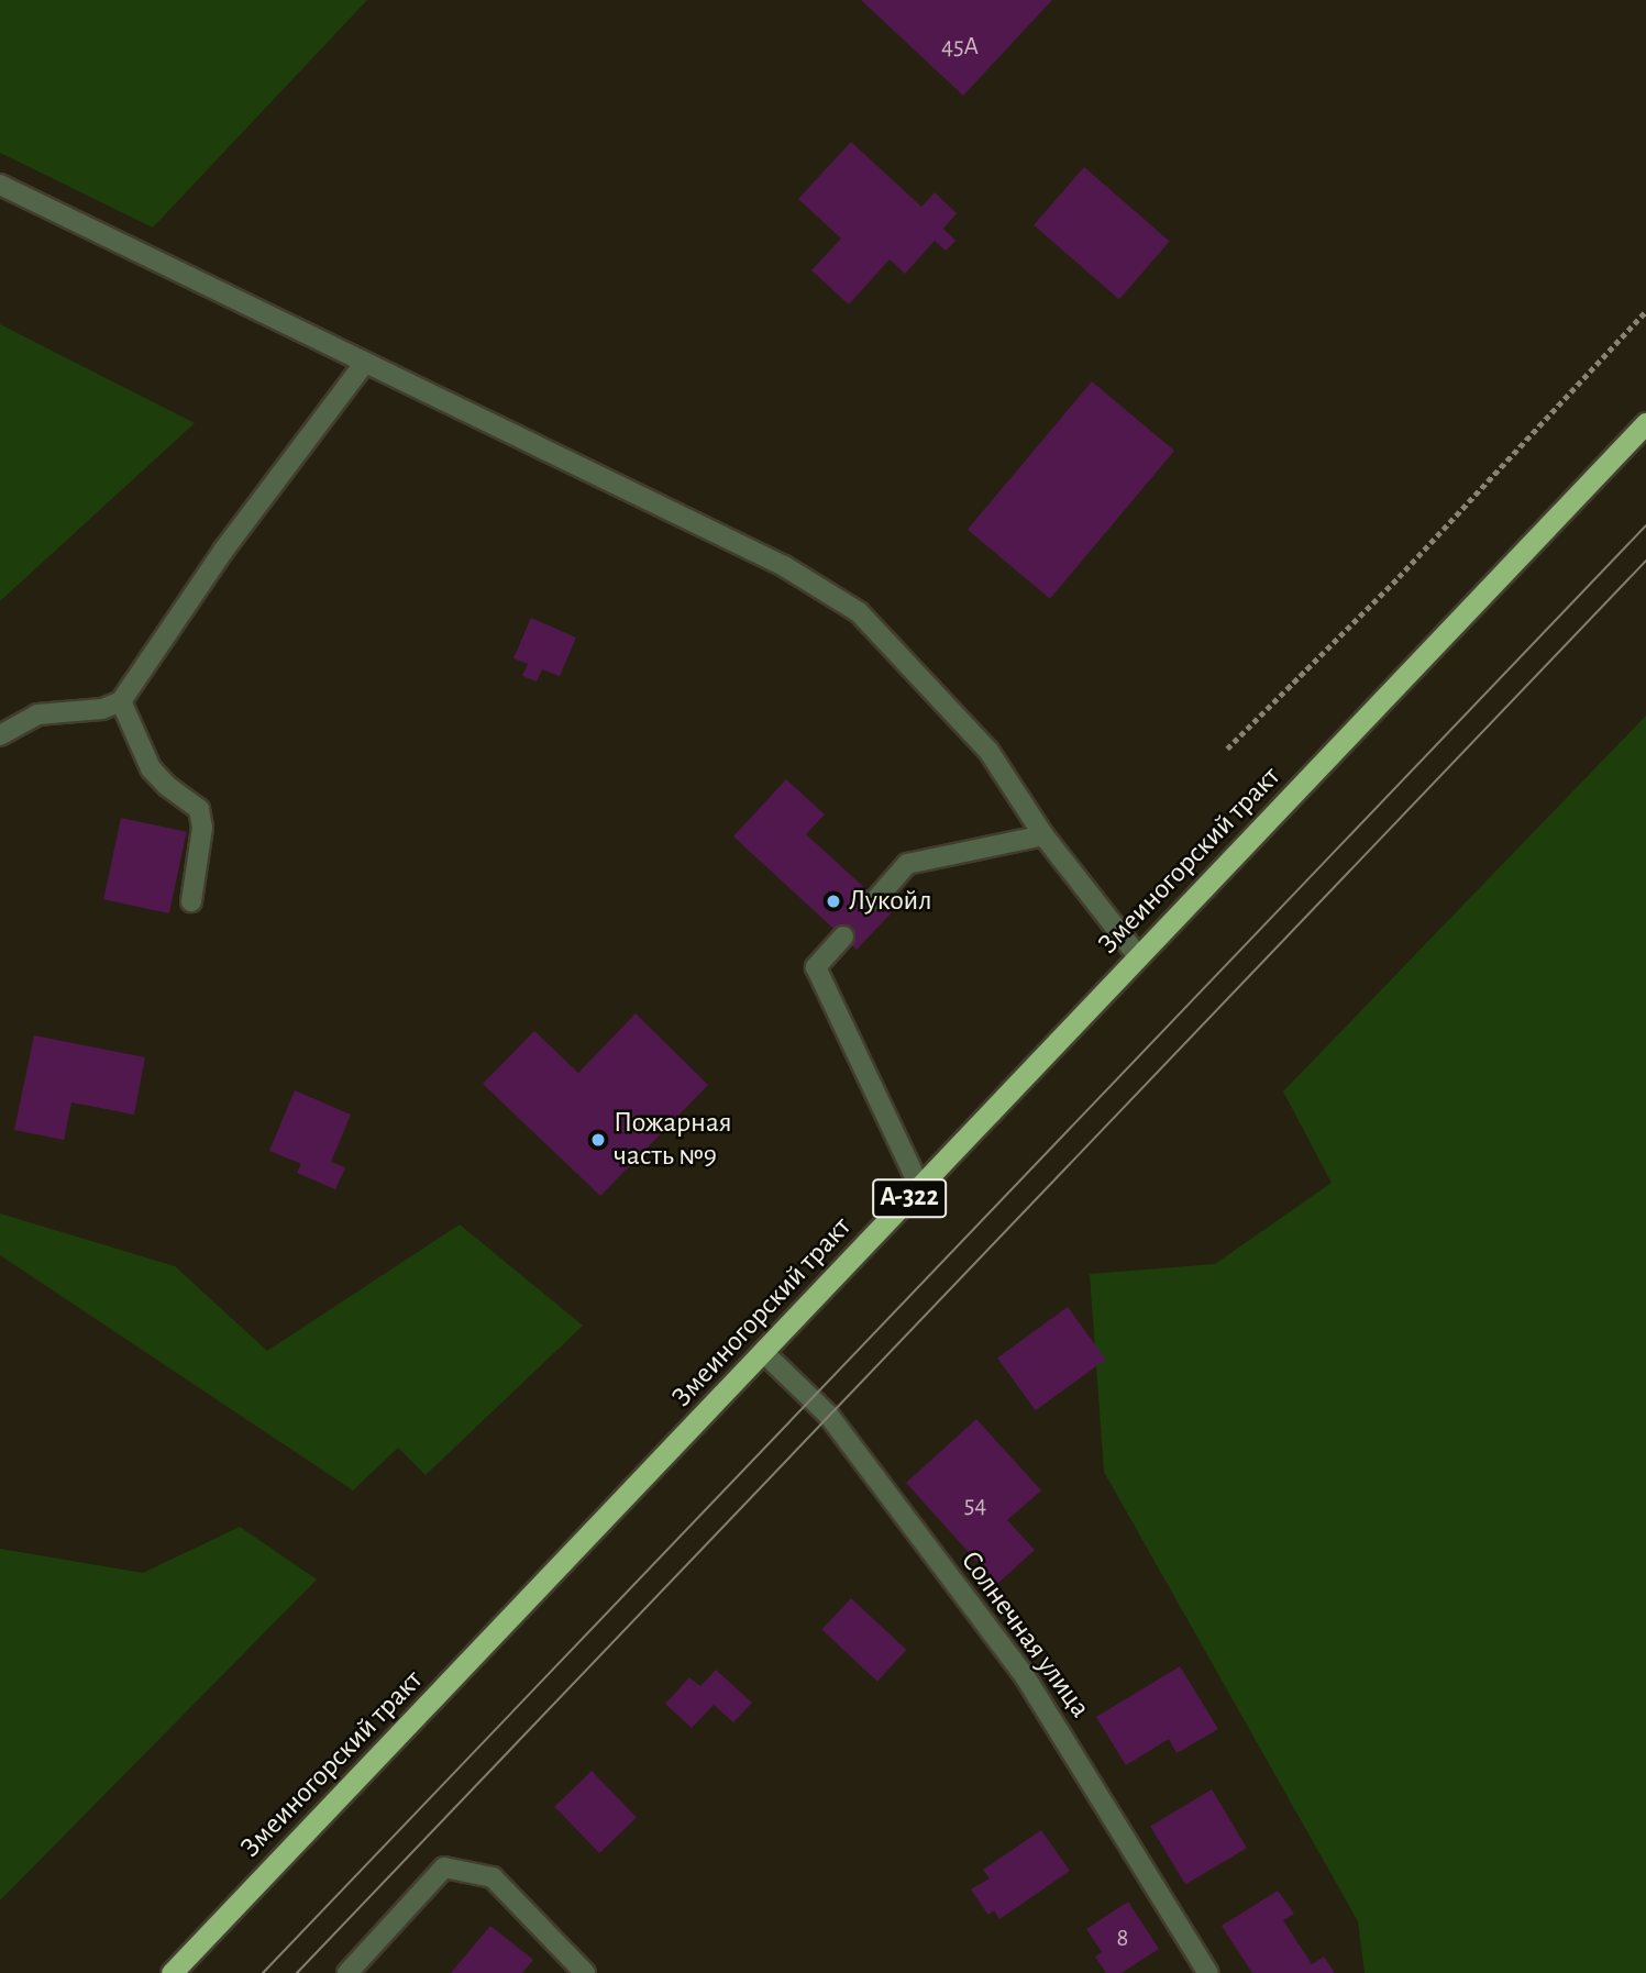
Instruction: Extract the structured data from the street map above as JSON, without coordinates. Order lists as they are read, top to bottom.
{
  "streets": {
    "highway": ["Змеиногорский тракт", "А-322"],
    "street": ["Солнечная улица"]
  },
  "crossings": [
    ["Змеиногорский тракт", "Солнечная улица"]
  ],
  "places": ["Лукойл", "Пожарная часть №9"],
  "house_numbers": ["45А", "54", "8"]
}
